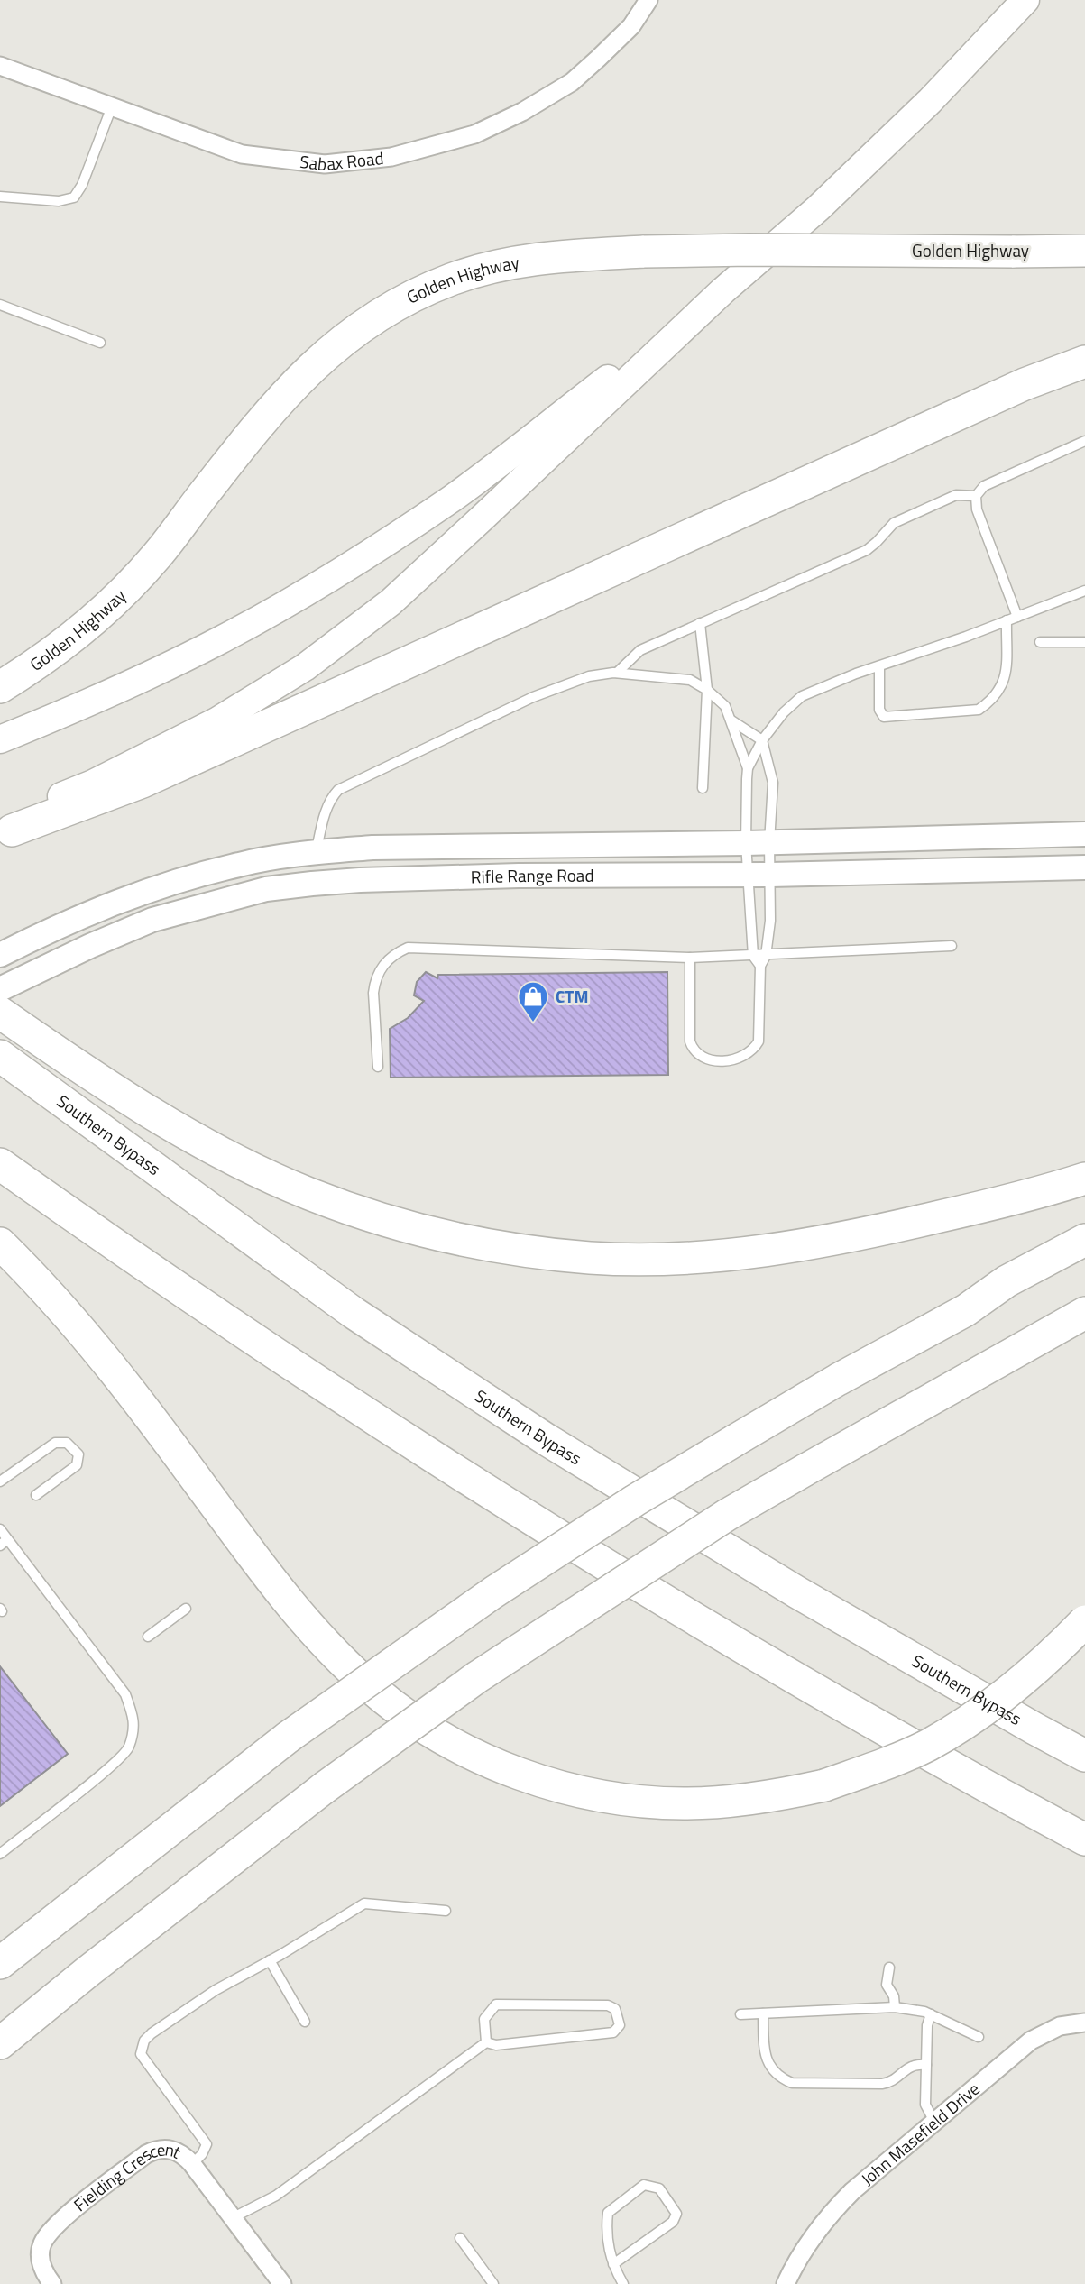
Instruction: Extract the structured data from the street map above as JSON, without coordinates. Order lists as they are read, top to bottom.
{
  "streets": {
    "highway": ["Golden Highway", "Southern Bypass"],
    "main road": ["Rifle Range Road"],
    "street": ["Sabax Road", "John Masefield Drive", "Fielding Crescent"]
  },
  "places": {
    "shop": ["CTM"]
  }
}
